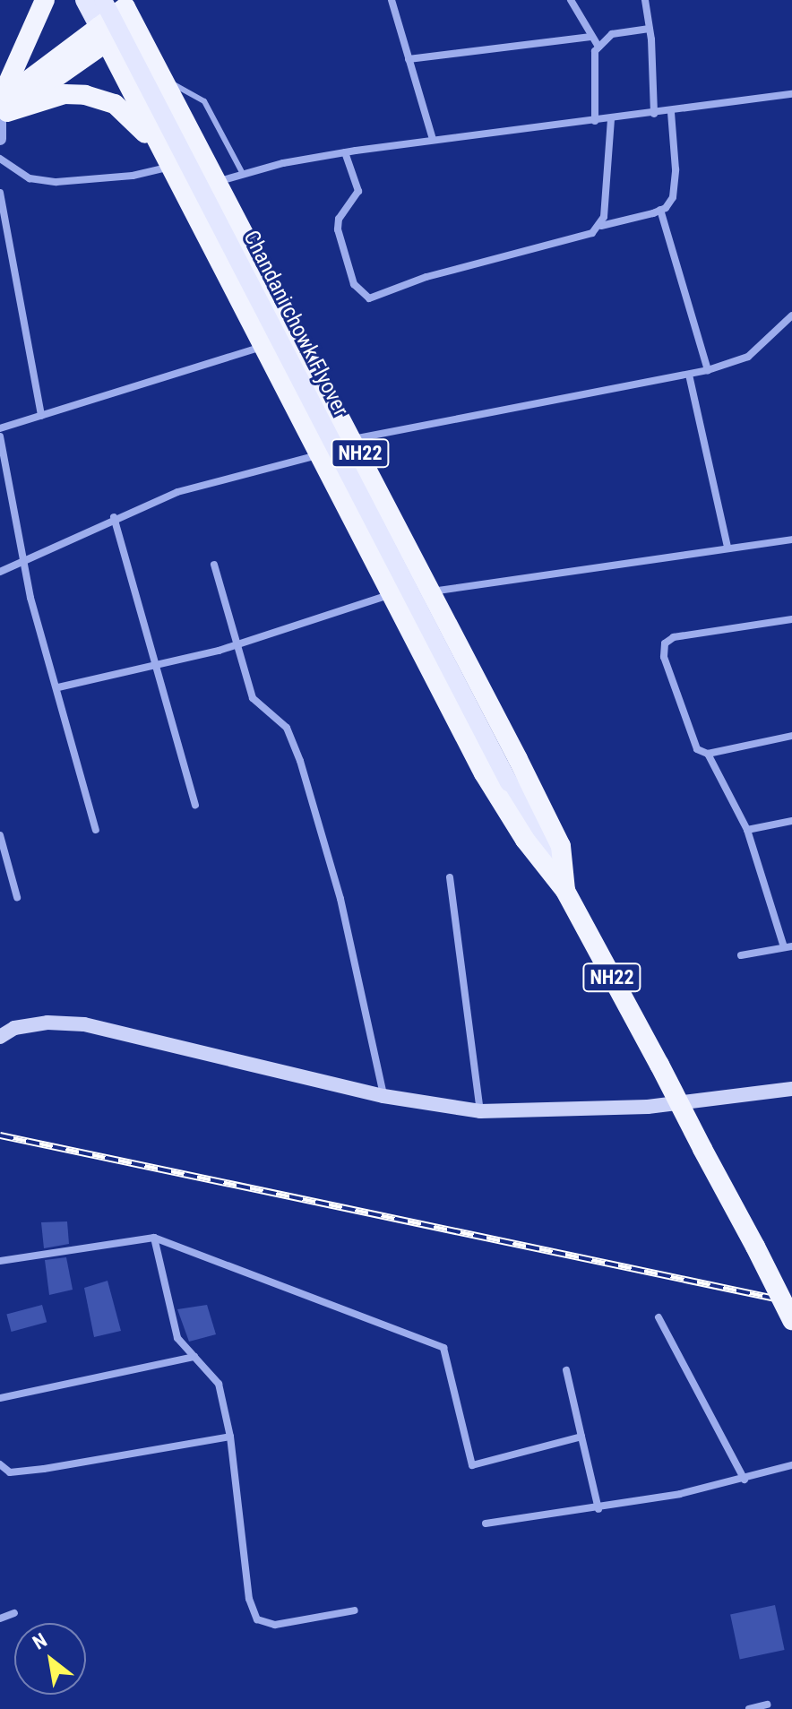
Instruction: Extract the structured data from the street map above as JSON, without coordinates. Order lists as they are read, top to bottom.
{
  "streets": {
    "highway": ["NH22"],
    "main road": ["Chandani chowk Flyover"]
  },
  "crossings": [
    ["Chandani chowk Flyover", "NH22"]
  ],
  "north": "top left"
}
